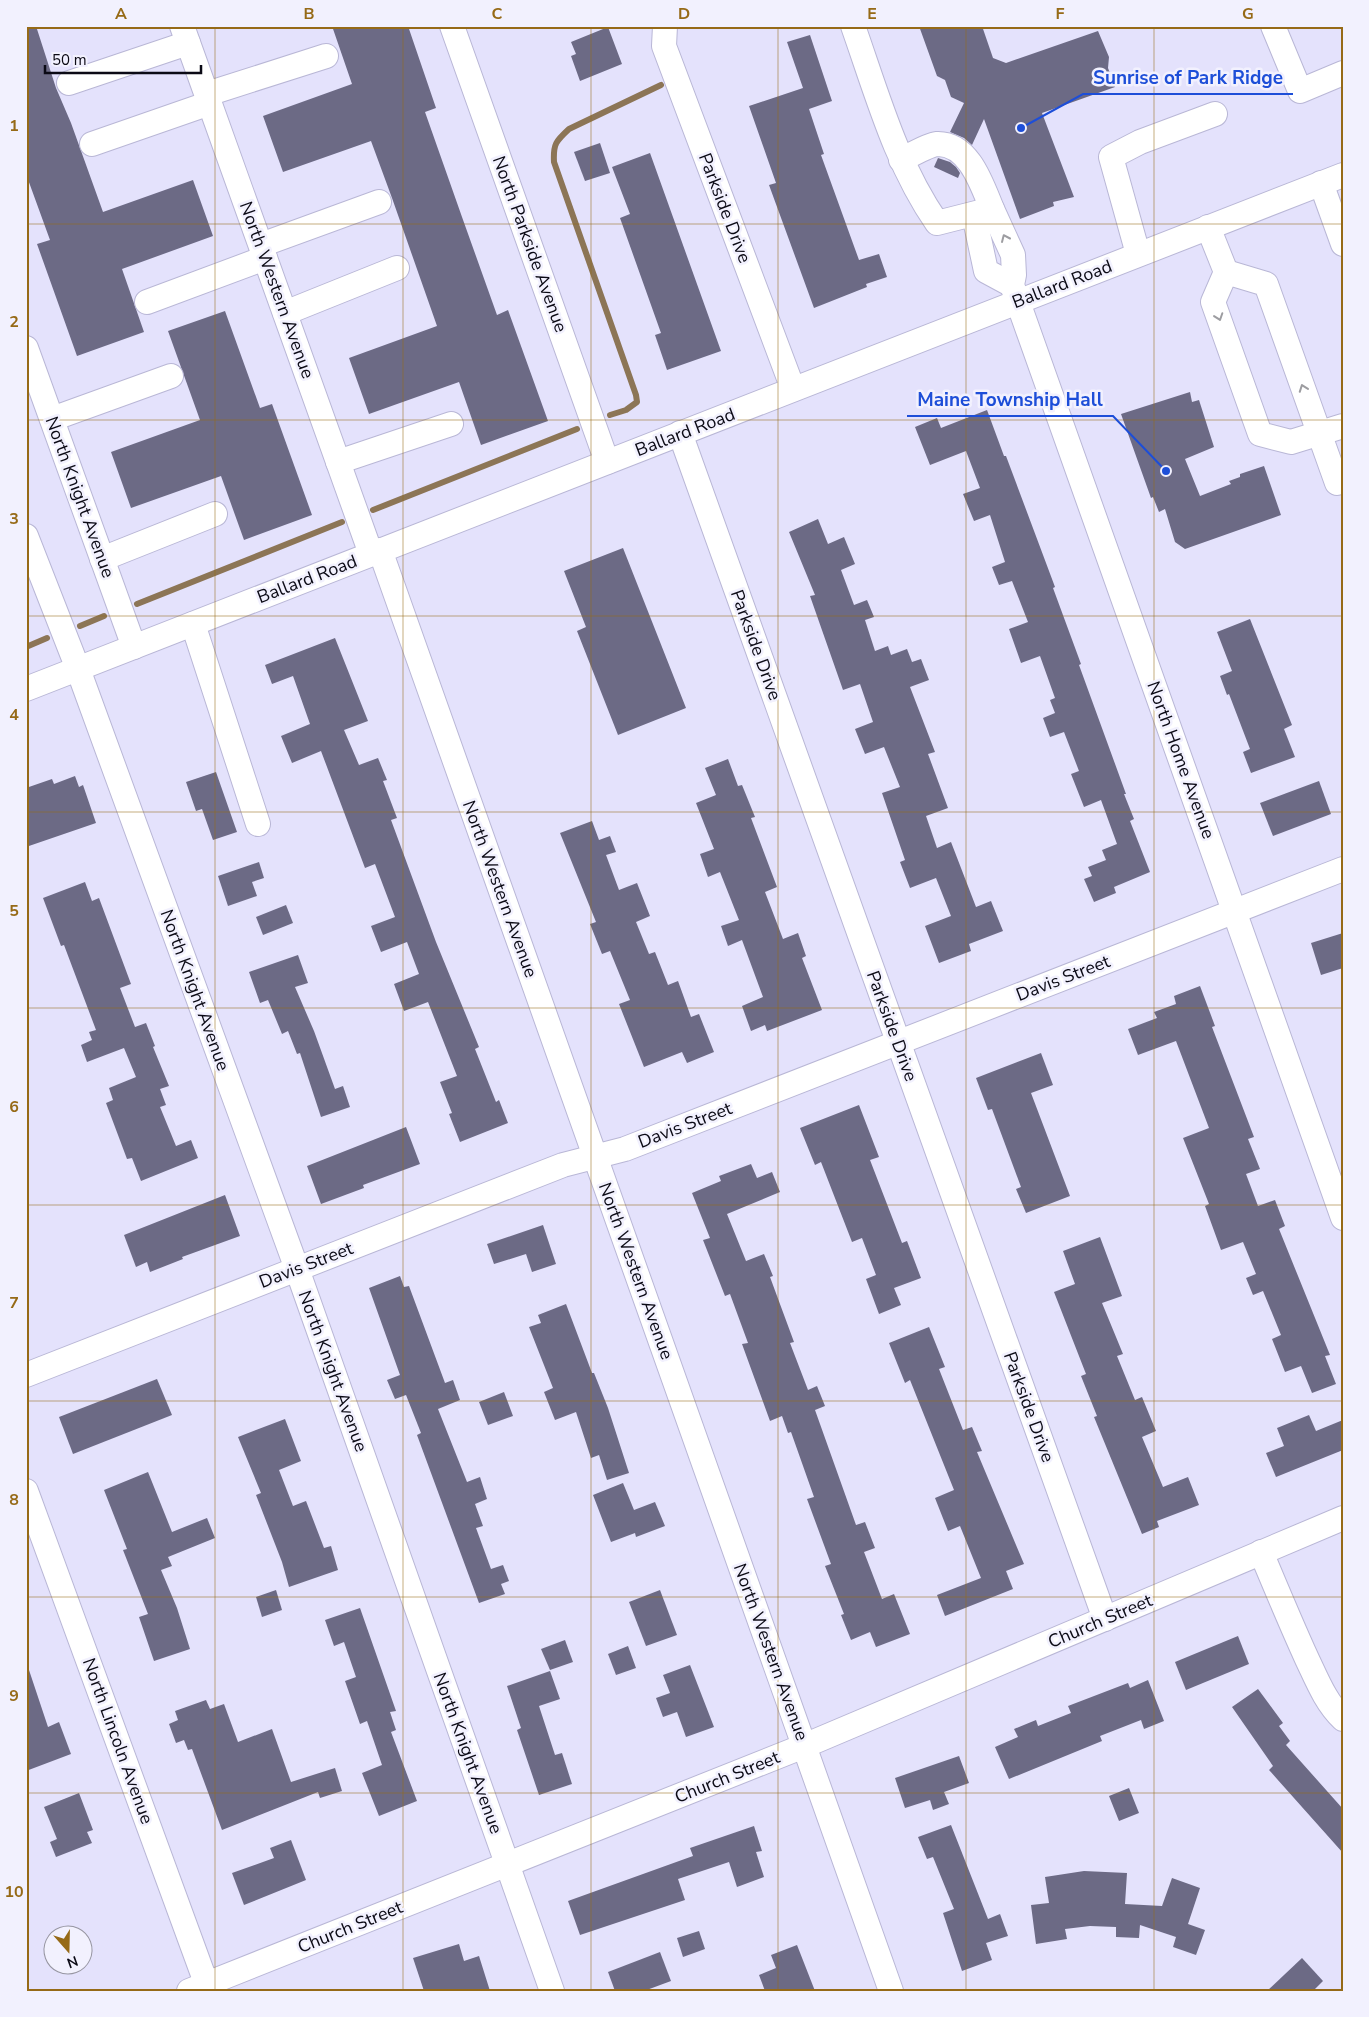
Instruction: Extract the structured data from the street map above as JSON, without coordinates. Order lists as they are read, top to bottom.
{
  "streets": {
    "street": [
      "Parkside Drive",
      "North Parkside Avenue",
      "Ballard Road",
      "North Western Avenue",
      "North Knight Avenue",
      "North Home Avenue",
      "Davis Street",
      "Church Street",
      "North Lincoln Avenue"
    ]
  },
  "crossings": [
    ["Parkside Drive", "Ballard Road"],
    ["Parkside Drive", "Davis Street"],
    ["Parkside Drive", "Church Street"],
    ["North Parkside Avenue", "Ballard Road"],
    ["Ballard Road", "North Western Avenue"],
    ["Ballard Road", "North Knight Avenue"],
    ["Ballard Road", "North Home Avenue"],
    ["North Western Avenue", "Davis Street"],
    ["North Western Avenue", "Church Street"],
    ["North Knight Avenue", "Davis Street"],
    ["North Knight Avenue", "Church Street"],
    ["North Home Avenue", "Davis Street"],
    ["Church Street", "North Lincoln Avenue"]
  ],
  "places": ["Sunrise of Park Ridge", "Maine Township Hall"],
  "scale_bar": "50 m",
  "north": "bottom",
  "grid": {
    "columns": [
      "A",
      "B",
      "C",
      "D",
      "E",
      "F",
      "G"
    ],
    "rows": [
      "1",
      "2",
      "3",
      "4",
      "5",
      "6",
      "7",
      "8",
      "9",
      "10"
    ]
  }
}
